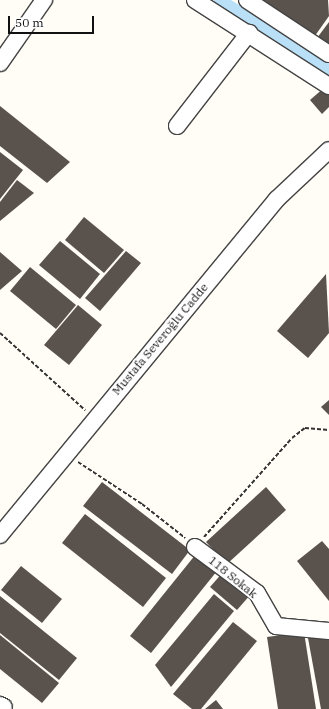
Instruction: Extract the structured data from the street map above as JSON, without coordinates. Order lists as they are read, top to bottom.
{
  "streets": {
    "street": ["Mustafa Severoğlu Cadde", "118 Sokak"]
  },
  "scale_bar": "50 m"
}
